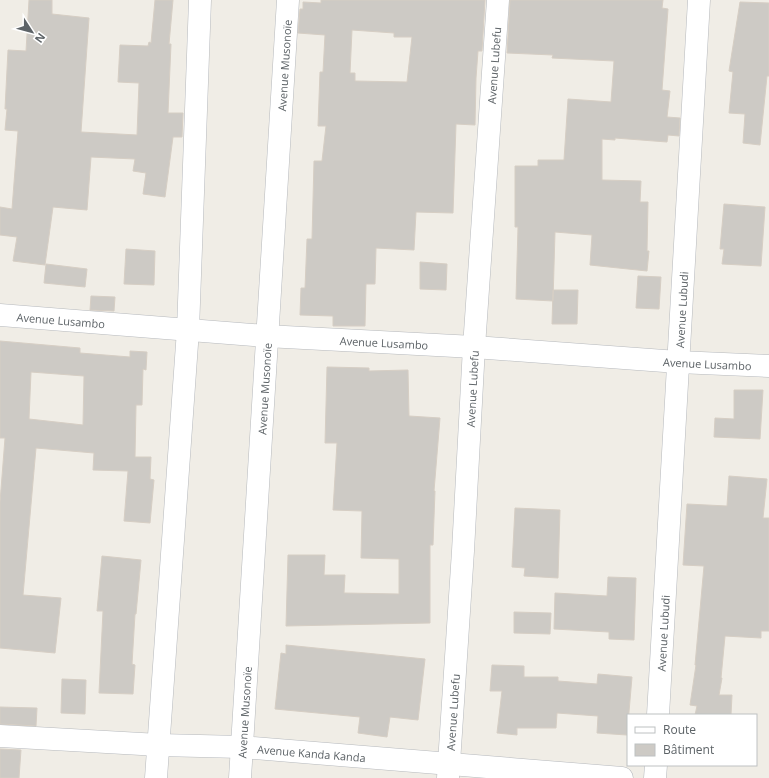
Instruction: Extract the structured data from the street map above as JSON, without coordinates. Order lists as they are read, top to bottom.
{
  "streets": {
    "street": [
      "Avenue Musonoïe",
      "Avenue Lubefu",
      "Avenue Lubudi",
      "Avenue Lusambo",
      "Avenue Kanda Kanda"
    ]
  },
  "crossings": [
    ["Avenue Musonoïe", "Avenue Lusambo"],
    ["Avenue Musonoïe", "Avenue Kanda Kanda"],
    ["Avenue Lubefu", "Avenue Lusambo"],
    ["Avenue Lubefu", "Avenue Kanda Kanda"],
    ["Avenue Lubudi", "Avenue Lusambo"]
  ],
  "legend": ["Route", "Bâtiment"],
  "north": "bottom right"
}
